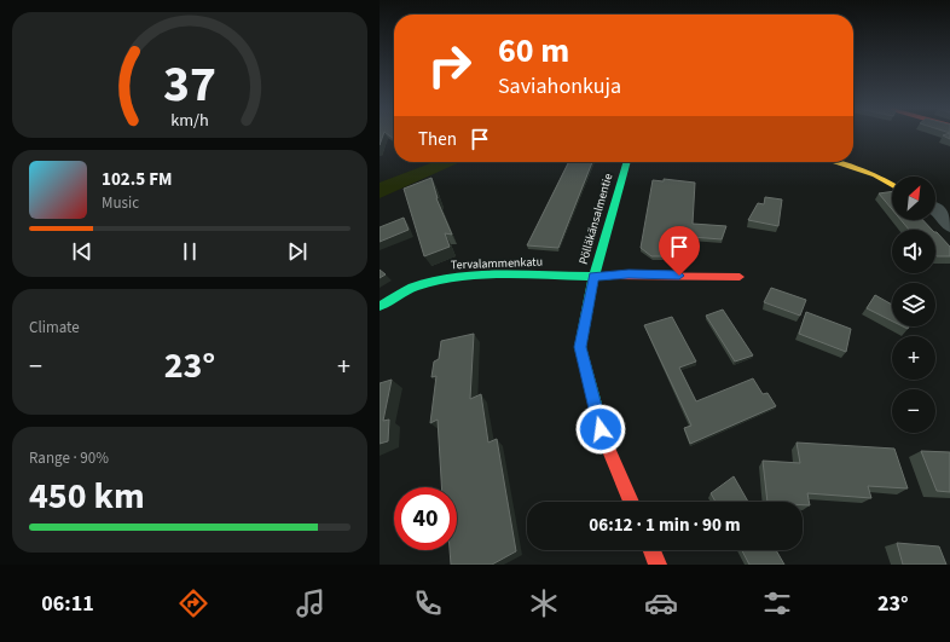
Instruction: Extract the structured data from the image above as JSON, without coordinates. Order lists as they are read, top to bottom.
{
  "streets": {
    "street": ["Pölläkänsalmentie", "Tervalammenkatu"]
  },
  "crossings": [
    ["Pölläkänsalmentie", "Tervalammenkatu"]
  ],
  "north": "top right",
  "page": {
    "turn": ["60 m", "Saviahonkuja"],
    "then": "Then",
    "song": ["102.5 FM", "Music"],
    "map_buttons": ["+", "−"],
    "tile": [
      "Climate",
      ["Range · 90%", "450 km"]
    ],
    "heat": ["−", "23°", "+"],
    "limit": "40",
    "trip": "06:12 · 1 min · 90 m",
    "tabs": ["06:11", "23°"],
    "gauge": ["37", "km/h"]
  }
}
